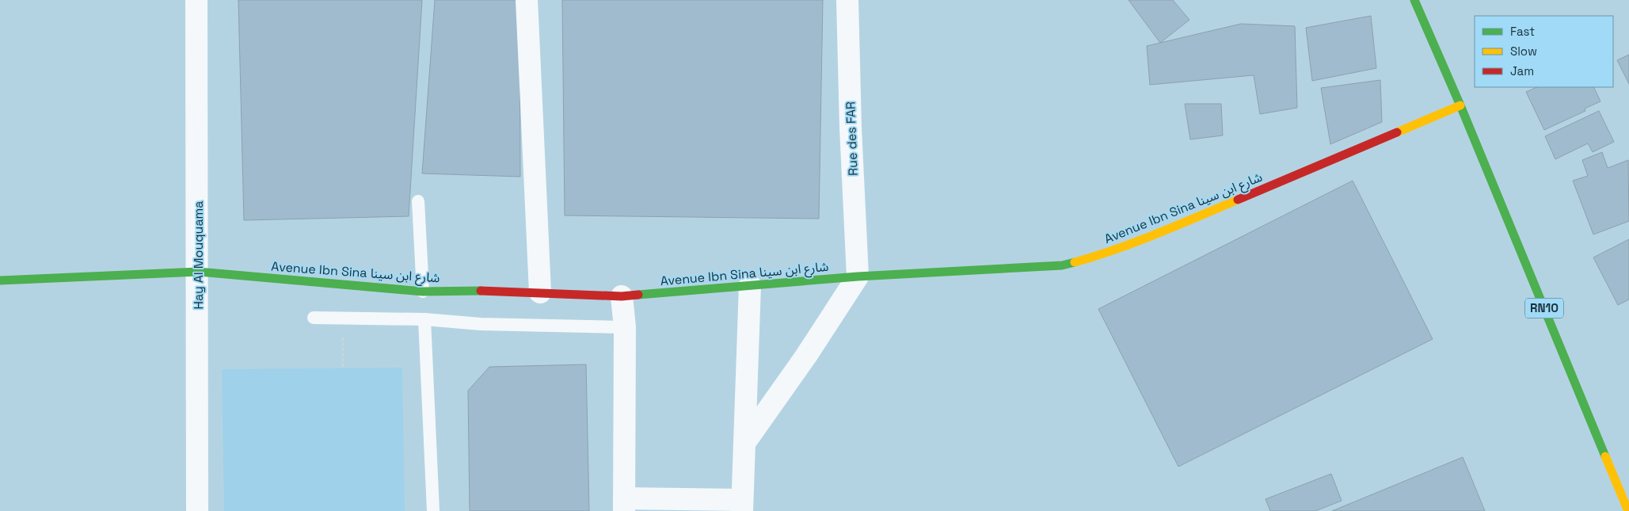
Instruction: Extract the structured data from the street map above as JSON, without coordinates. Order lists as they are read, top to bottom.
{
  "streets": {
    "street": [
      "Rue des FAR",
      "Avenue Ibn Sina شارع ابن سينا",
      "Hay Al Mouquama",
      "RN10"
    ]
  },
  "crossings": [
    ["Rue des FAR", "Avenue Ibn Sina شارع ابن سينا"],
    ["Avenue Ibn Sina شارع ابن سينا", "Hay Al Mouquama"],
    ["Avenue Ibn Sina شارع ابن سينا", "RN10"]
  ],
  "legend": ["Fast", "Slow", "Jam"]
}
